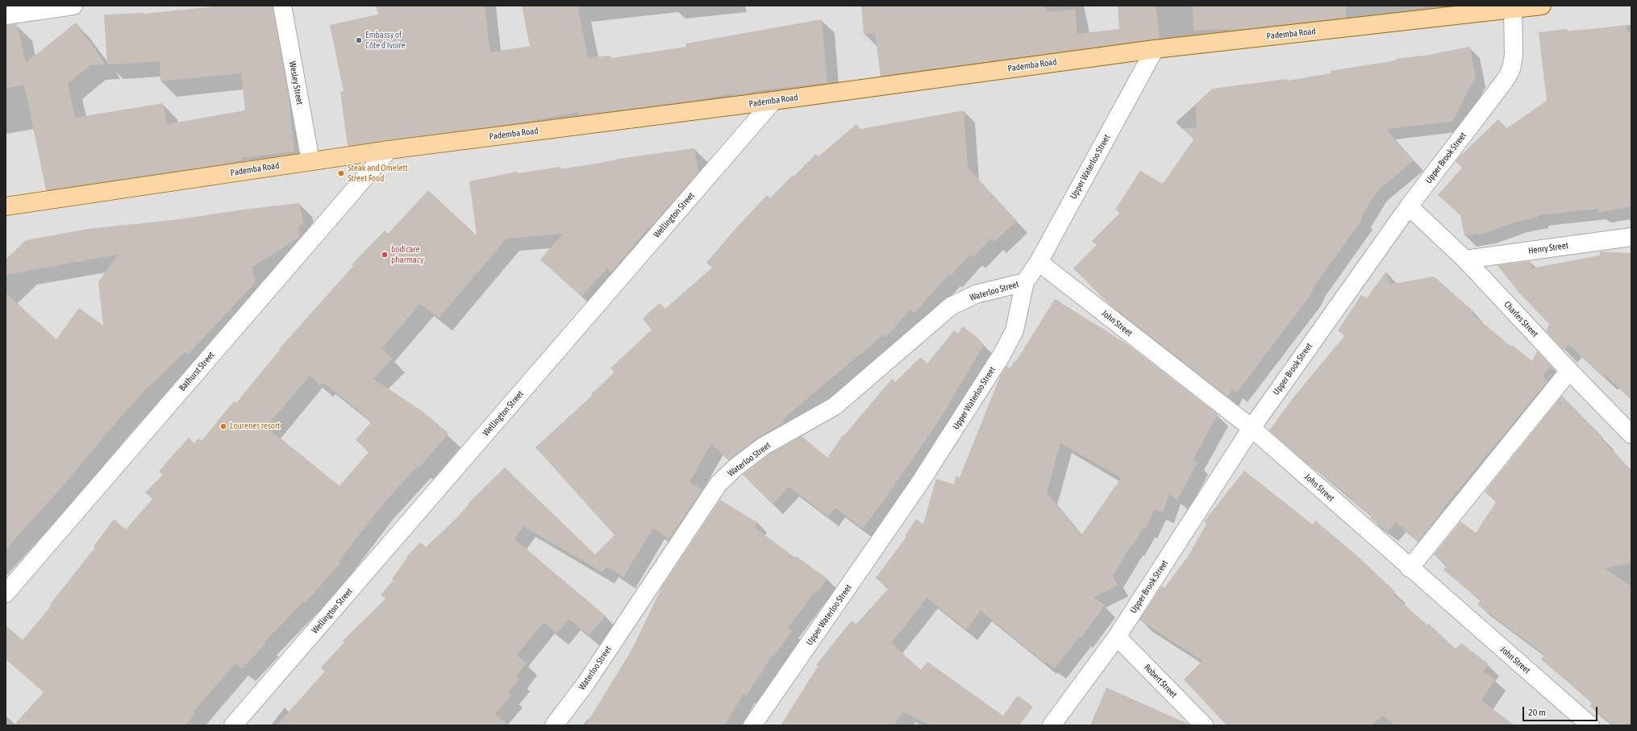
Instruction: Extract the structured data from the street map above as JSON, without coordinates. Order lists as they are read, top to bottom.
{
  "streets": {
    "main road": ["Pademba Road"],
    "street": [
      "Wesley Street",
      "Upper Brook Street",
      "Upper Waterloo Street",
      "Wellington Street",
      "Henry Street",
      "Waterloo Street",
      "Charles Street",
      "John Street",
      "Bathurst Street",
      "Robert Street"
    ]
  },
  "crossings": [
    ["Pademba Road", "Wesley Street"],
    ["Pademba Road", "Upper Brook Street"],
    ["Pademba Road", "Upper Waterloo Street"],
    ["Pademba Road", "Wellington Street"],
    ["Pademba Road", "Bathurst Street"],
    ["Upper Brook Street", "Charles Street"],
    ["Upper Brook Street", "John Street"],
    ["Upper Brook Street", "Robert Street"],
    ["Upper Waterloo Street", "Waterloo Street"],
    ["Upper Waterloo Street", "John Street"],
    ["Henry Street", "Charles Street"]
  ],
  "places": [
    "Embassy of Côte d'Ivoire",
    "Steak and Omelett Street Food",
    "bodicare pharmacy",
    "Lourenes resort"
  ],
  "scale_bar": "20 m"
}
